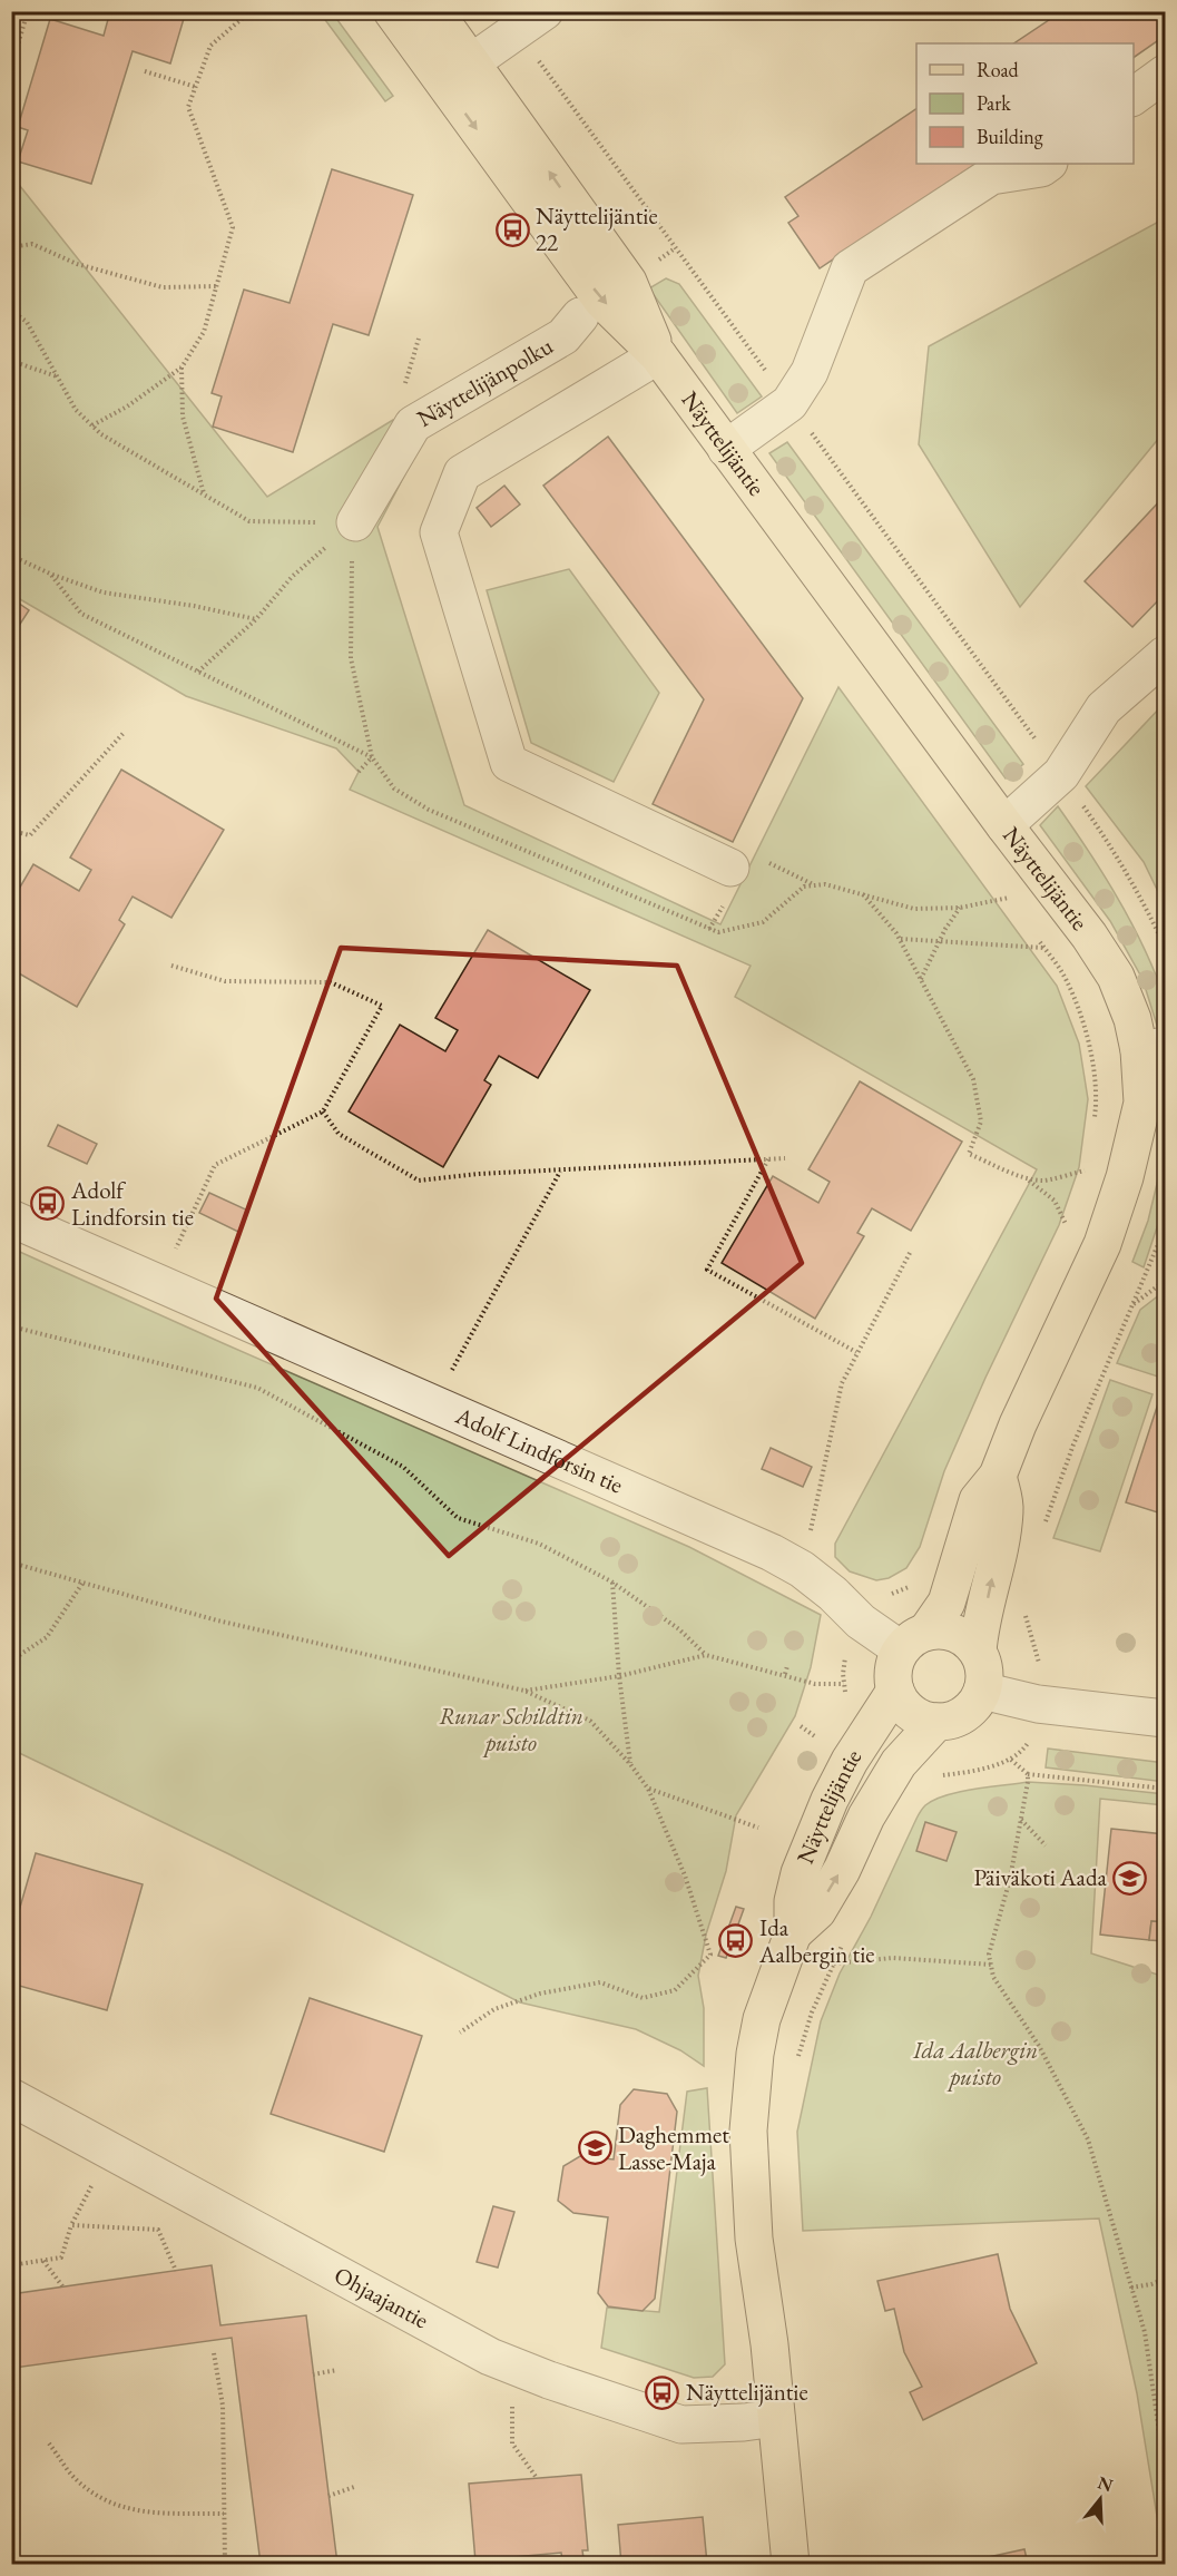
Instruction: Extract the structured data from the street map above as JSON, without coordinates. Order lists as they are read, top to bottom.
{
  "streets": {
    "main road": ["Näyttelijäntie"],
    "street": ["Näyttelijänpolku", "Adolf Lindforsin tie", "Ohjaajantie"]
  },
  "crossings": [
    ["Näyttelijäntie", "Adolf Lindforsin tie"],
    ["Näyttelijäntie", "Ohjaajantie"]
  ],
  "parks": ["Runar Schildtin puisto", "Ida Aalbergin puisto"],
  "places": {
    "bus stop": [
      "Näyttelijäntie 22",
      "Adolf Lindforsin tie",
      "Ida Aalbergin tie",
      "Näyttelijäntie"
    ],
    "school or university": ["Päiväkoti Aada", "Daghemmet Lasse-Maja"]
  },
  "legend": ["Road", "Park", "Building"],
  "north": "top"
}
